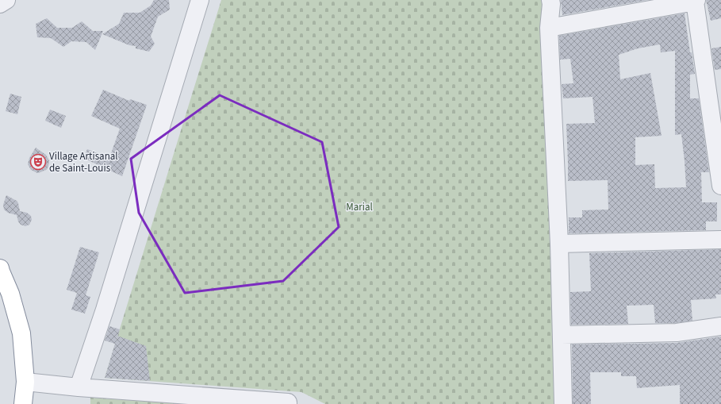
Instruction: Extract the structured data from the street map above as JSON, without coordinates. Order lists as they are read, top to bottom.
{
  "parks": ["Marial"],
  "places": {
    "theatre": ["Village Artisanal de Saint-Louis"]
  }
}
